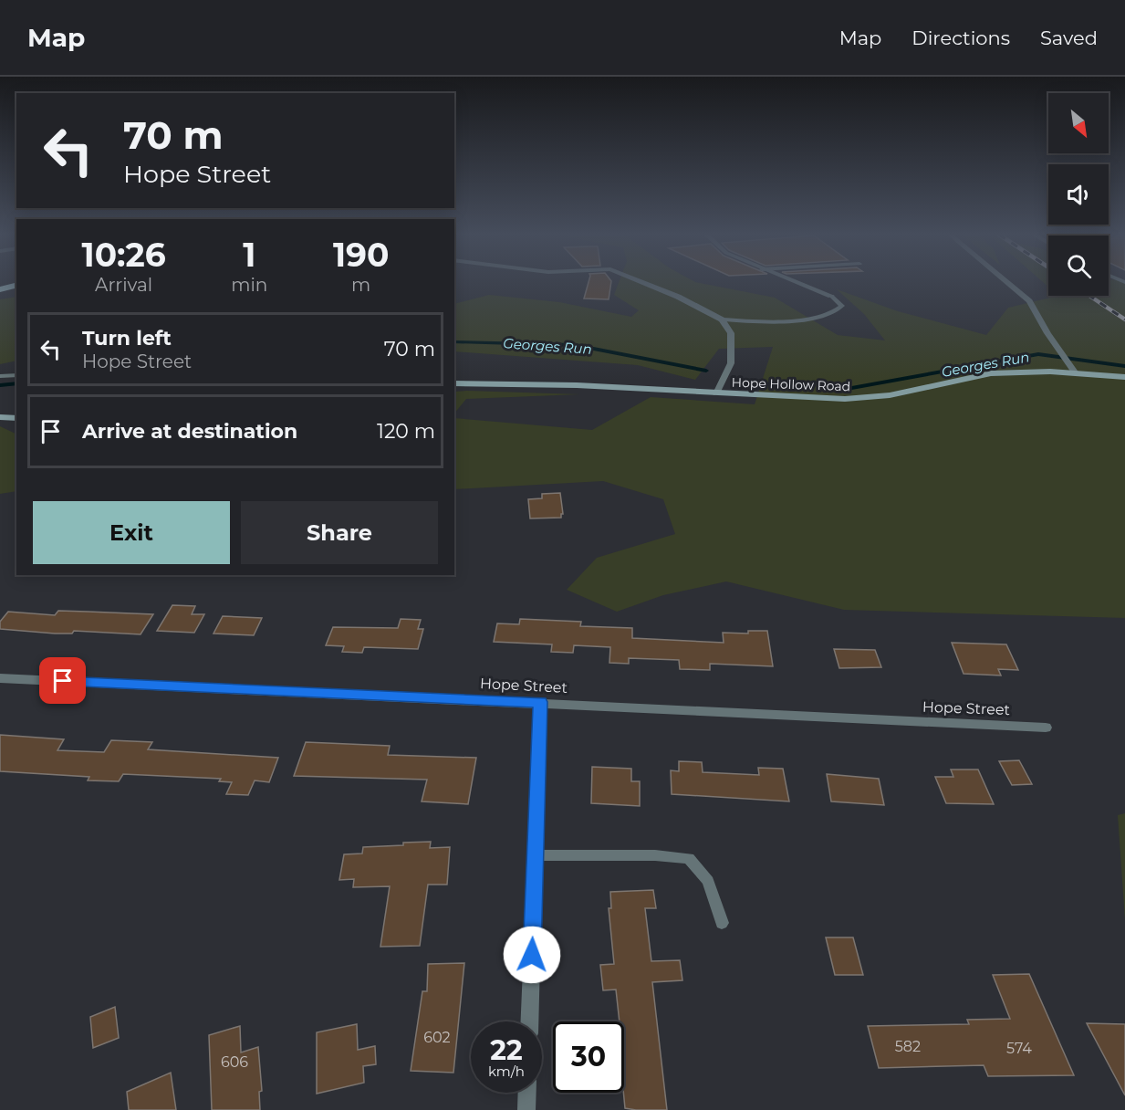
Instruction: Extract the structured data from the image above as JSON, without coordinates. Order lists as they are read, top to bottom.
{
  "streets": {
    "main road": ["Hope Hollow Road"],
    "street": ["Hope Street"]
  },
  "water": ["Georges Run"],
  "house_numbers": [
    "602",
    "582",
    "574",
    "606"
  ],
  "north": "bottom right",
  "page": {
    "header": "Map",
    "nav": ["Map", "Directions", "Saved"],
    "turn": ["70 m", "Hope Street"],
    "eta": [
      "10:26",
      "Arrival",
      "1",
      "min",
      "190",
      "m"
    ],
    "list": [
      {
        "name": "Turn left",
        "note": "Hope Street",
        "value": "70 m"
      },
      {
        "name": "Arrive at destination",
        "value": "120 m"
      }
    ],
    "buttons": ["Exit", "Share"],
    "speed": "22 km/h",
    "limit": "30"
  }
}
